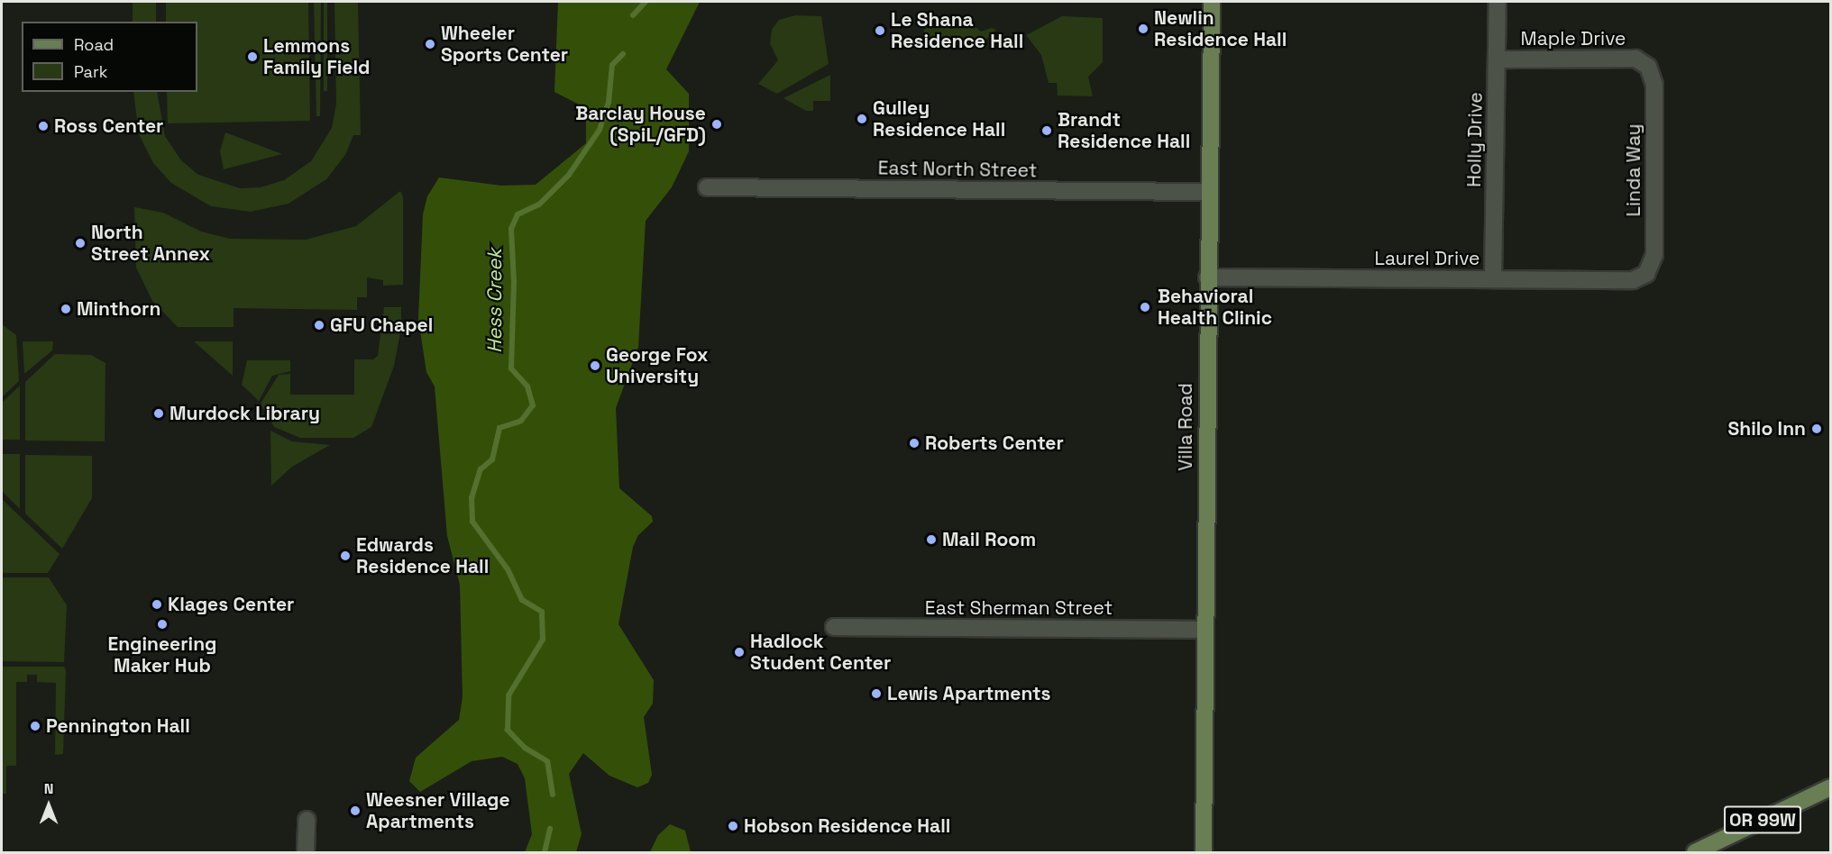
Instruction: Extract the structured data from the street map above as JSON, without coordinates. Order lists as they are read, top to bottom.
{
  "streets": {
    "main road": ["Villa Road", "OR 99W"],
    "street": [
      "Maple Drive",
      "Holly Drive",
      "East North Street",
      "Linda Way",
      "Laurel Drive",
      "East Sherman Street"
    ]
  },
  "crossings": [
    ["Maple Drive", "Holly Drive"],
    ["Maple Drive", "Linda Way"],
    ["Holly Drive", "Laurel Drive"],
    ["East North Street", "Villa Road"],
    ["Linda Way", "Laurel Drive"],
    ["Laurel Drive", "Villa Road"],
    ["Villa Road", "East Sherman Street"]
  ],
  "water": ["Hess Creek"],
  "places": [
    "Newlin Residence Hall",
    "Le Shana Residence Hall",
    "Wheeler Sports Center",
    "Lemmons Family Field",
    "Gulley Residence Hall",
    "Barclay House (SpiL/GFD)",
    "Ross Center",
    "Brandt Residence Hall",
    "North Street Annex",
    "Behavioral Health Clinic",
    "Minthorn",
    "GFU Chapel",
    "George Fox University",
    "Murdock Library",
    "Shilo Inn",
    "Roberts Center",
    "Mail Room",
    "Edwards Residence Hall",
    "Klages Center",
    "Engineering Maker Hub",
    "Hadlock Student Center",
    "Lewis Apartments",
    "Pennington Hall",
    "Weesner Village Apartments",
    "Hobson Residence Hall"
  ],
  "legend": ["Road", "Park"],
  "north": "top"
}
